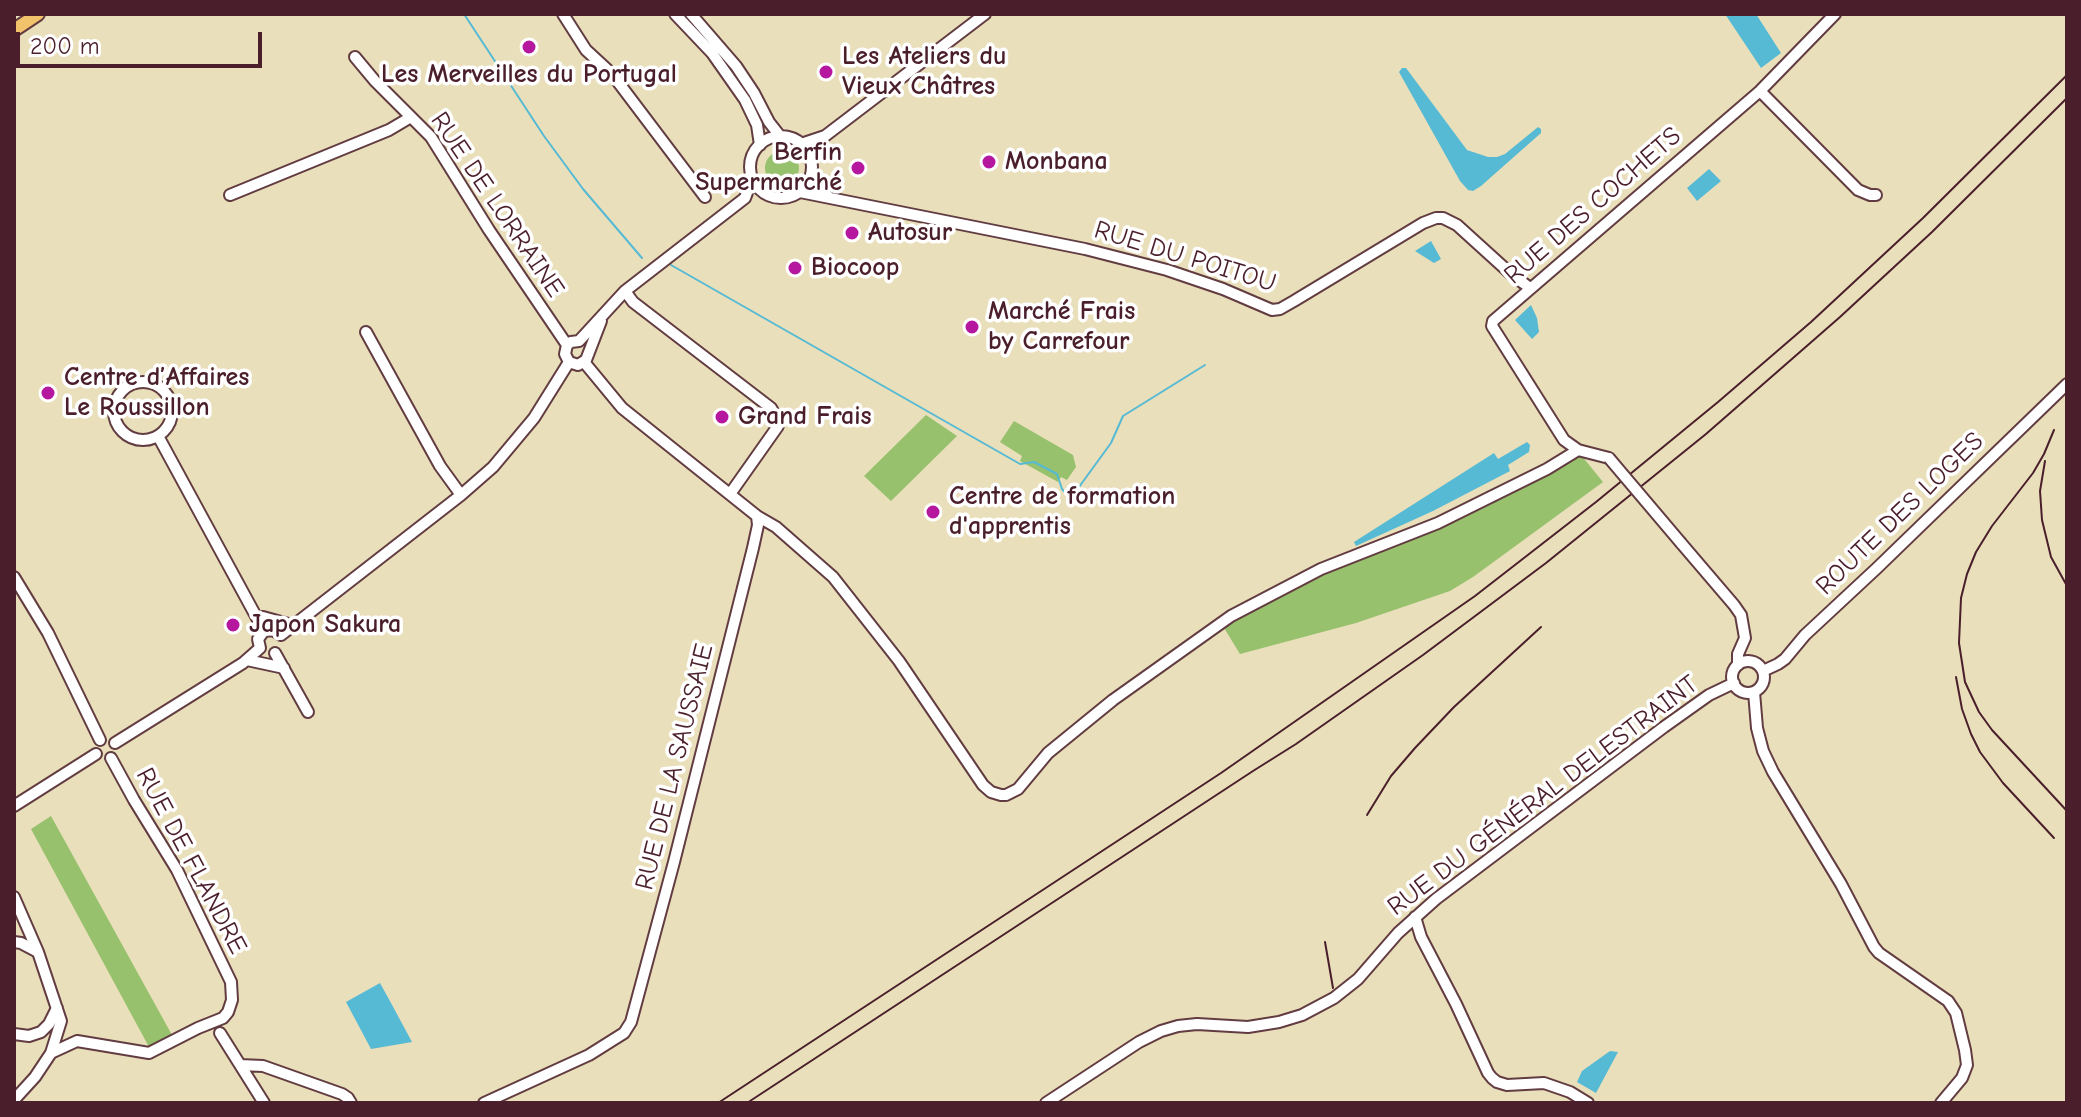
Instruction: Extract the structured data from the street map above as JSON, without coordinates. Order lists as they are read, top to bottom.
{
  "streets": {
    "street": [
      "RUE DE LORRAINE",
      "RUE DES COCHETS",
      "RUE DU POITOU",
      "ROUTE DES LOGES",
      "RUE DE LA SAUSSAIE",
      "RUE DU GÉNÉRAL DELESTRAINT",
      "RUE DE FLANDRE"
    ]
  },
  "crossings": [
    ["RUE DES COCHETS", "RUE DU POITOU"],
    ["ROUTE DES LOGES", "RUE DU GÉNÉRAL DELESTRAINT"]
  ],
  "places": [
    "Les Merveilles du Portugal",
    "Les Ateliers du Vieux Châtres",
    "Monbana",
    "Berfin Supermarché",
    "Autosur",
    "Biocoop",
    "Marché Frais by Carrefour",
    "Centre d’Affaires Le Roussillon",
    "Grand Frais",
    "Centre de formation d'apprentis",
    "Japon Sakura"
  ],
  "scale_bar": "200 m"
}
